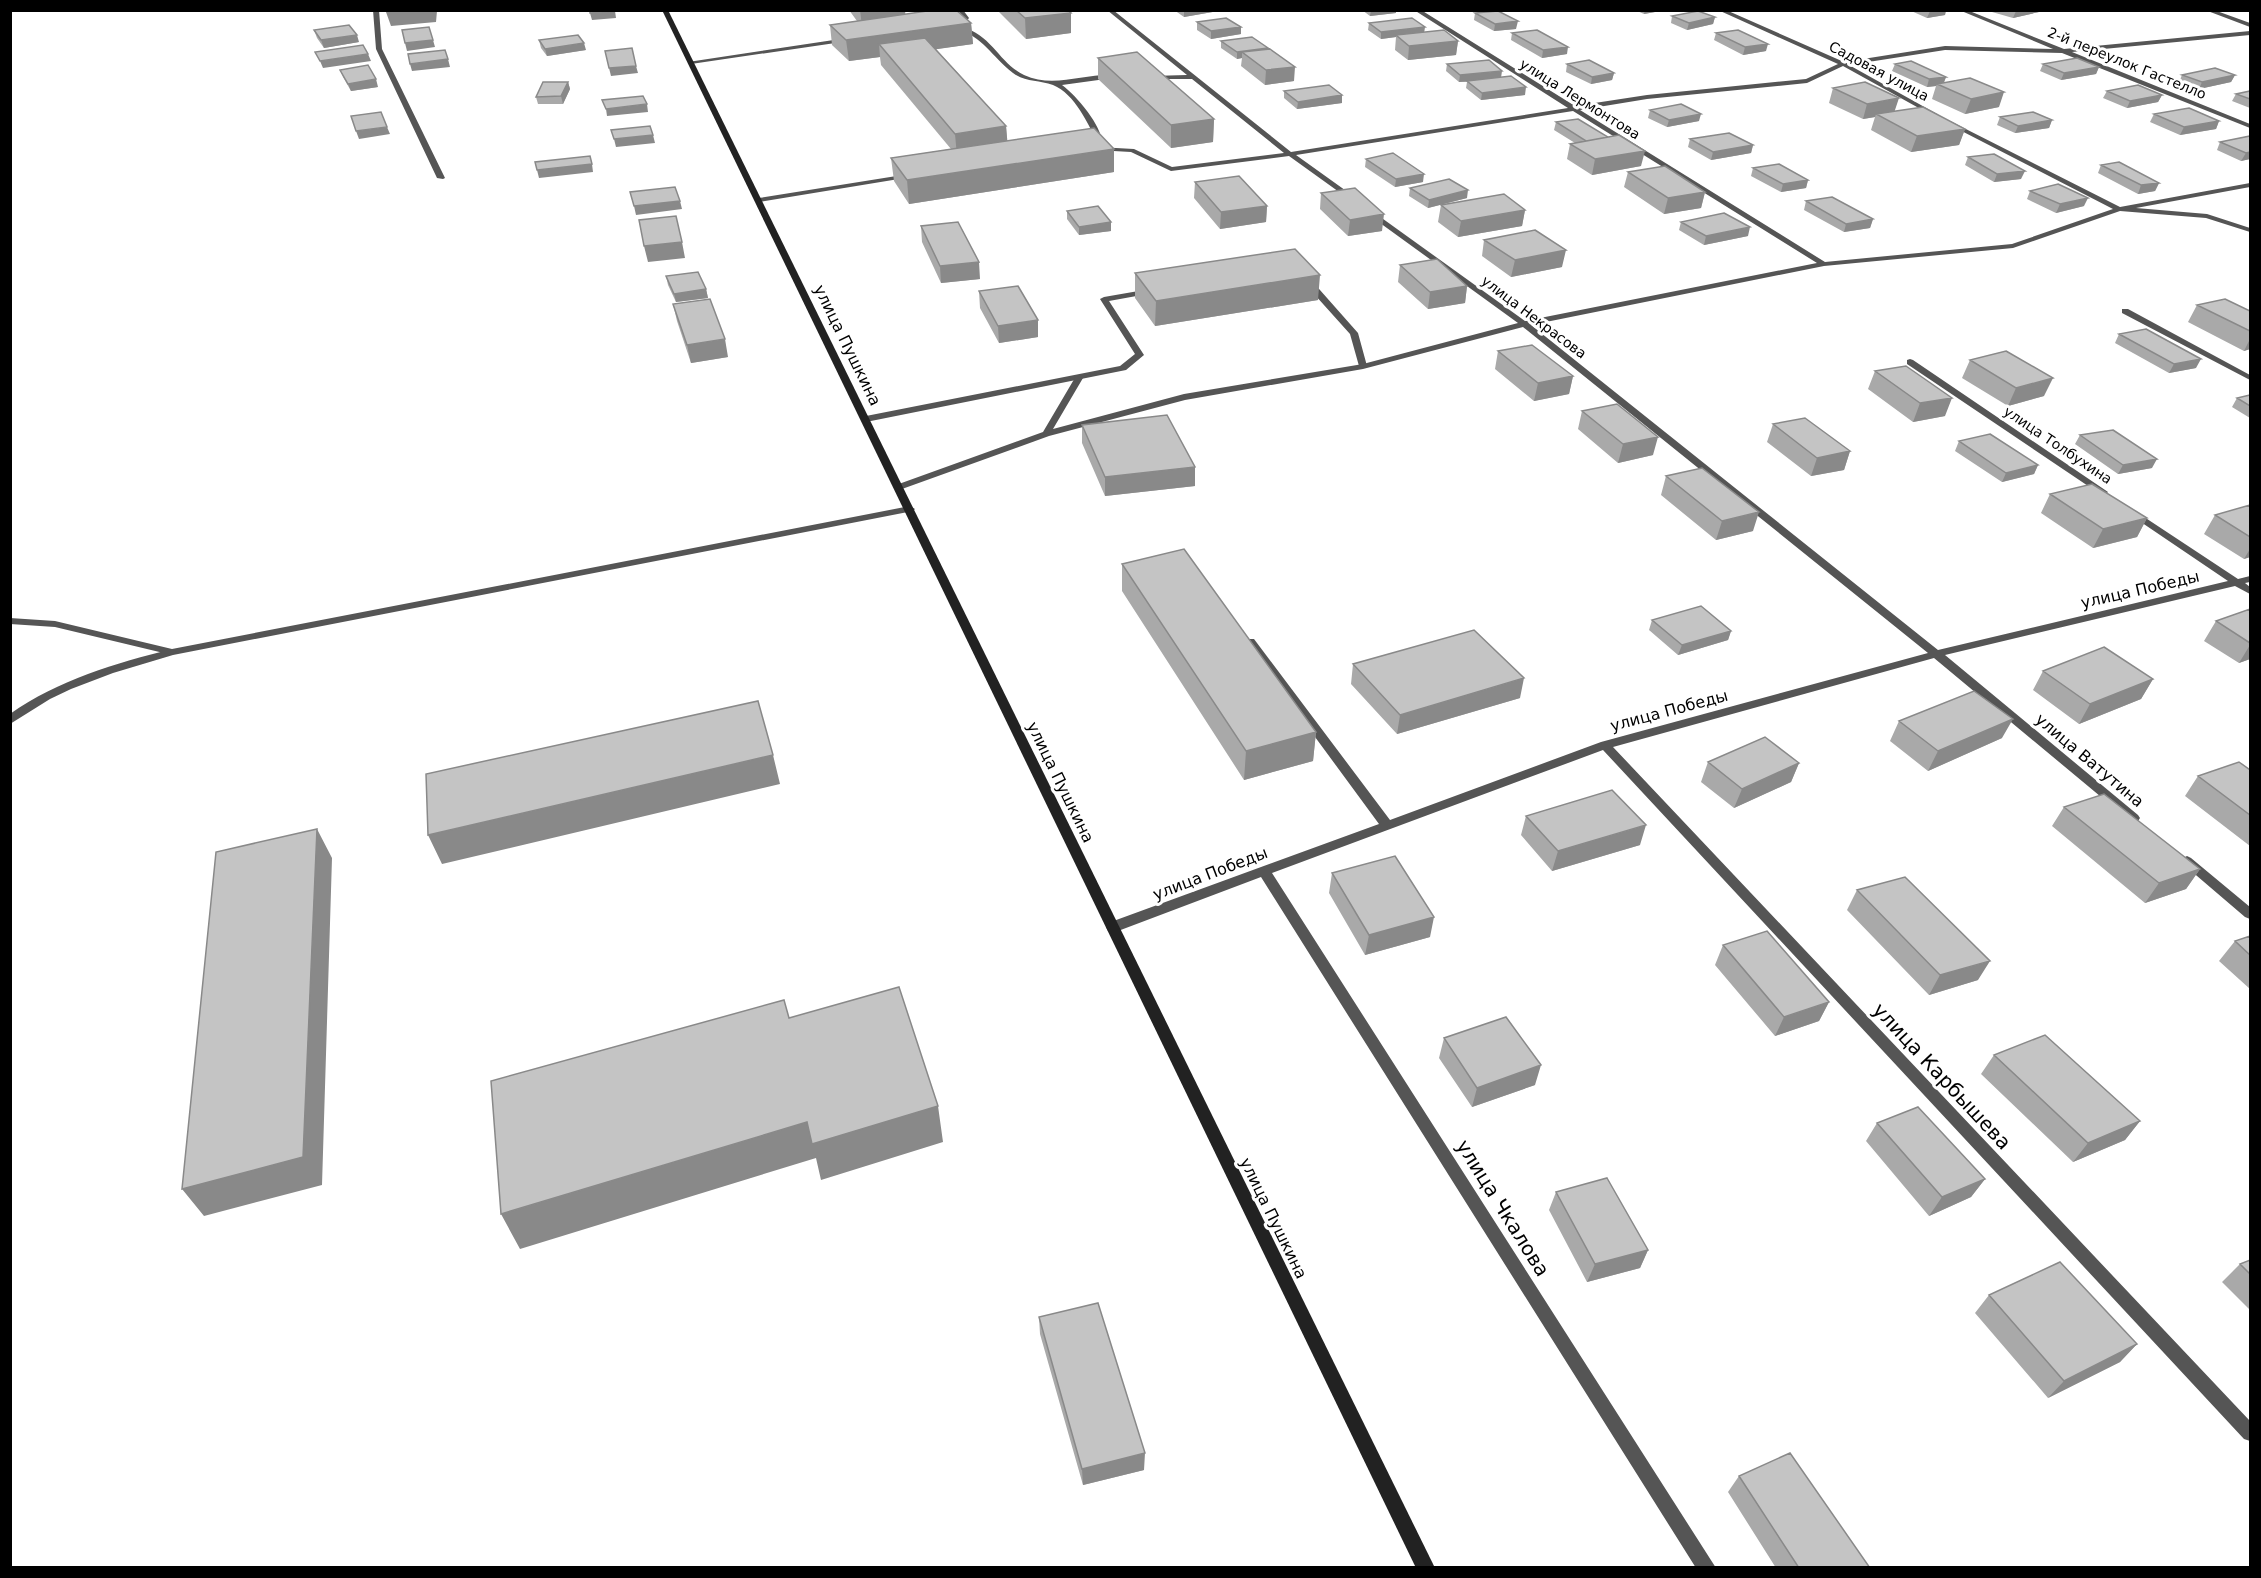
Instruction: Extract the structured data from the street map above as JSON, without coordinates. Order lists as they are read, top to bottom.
{
  "streets": {
    "main road": ["улица Пушкина"],
    "street": [
      "2-й переулок Гастелло",
      "Садовая улица",
      "улица Лермонтова",
      "улица Некрасова",
      "улица Толбухина",
      "улица Победы",
      "улица Ватутина",
      "улица Карбышева",
      "улица Чкалова"
    ]
  },
  "crossings": [
    ["улица Некрасова", "улица Победы"],
    ["улица Некрасова", "улица Ватутина"],
    ["улица Пушкина", "улица Победы"],
    ["улица Толбухина", "улица Победы"],
    ["улица Победы", "улица Ватутина"],
    ["улица Победы", "улица Карбышева"],
    ["улица Победы", "улица Чкалова"]
  ]
}
